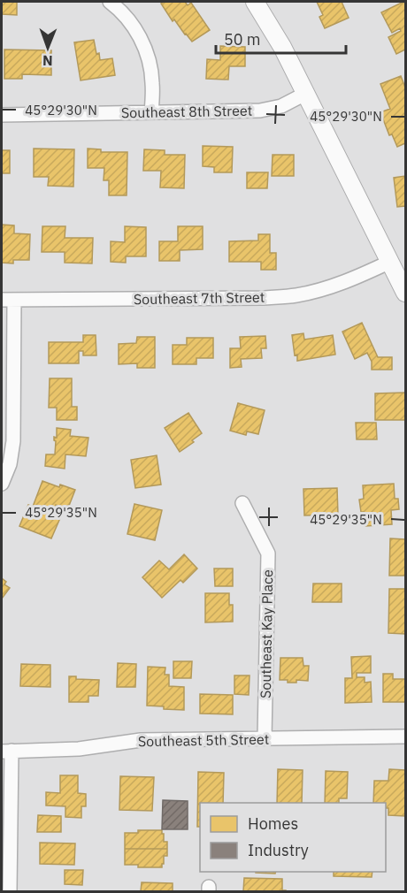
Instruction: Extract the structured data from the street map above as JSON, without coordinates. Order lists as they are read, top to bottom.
{
  "streets": {
    "street": [
      "Southeast 8th Street",
      "Southeast 7th Street",
      "Southeast Kay Place",
      "Southeast 5th Street"
    ]
  },
  "crossings": [
    ["Southeast Kay Place", "Southeast 5th Street"]
  ],
  "legend": ["Homes", "Industry"],
  "scale_bar": "50 m",
  "north": "bottom",
  "coordinates": ["45°29'30\"N", "45°29'35\"N"]
}
